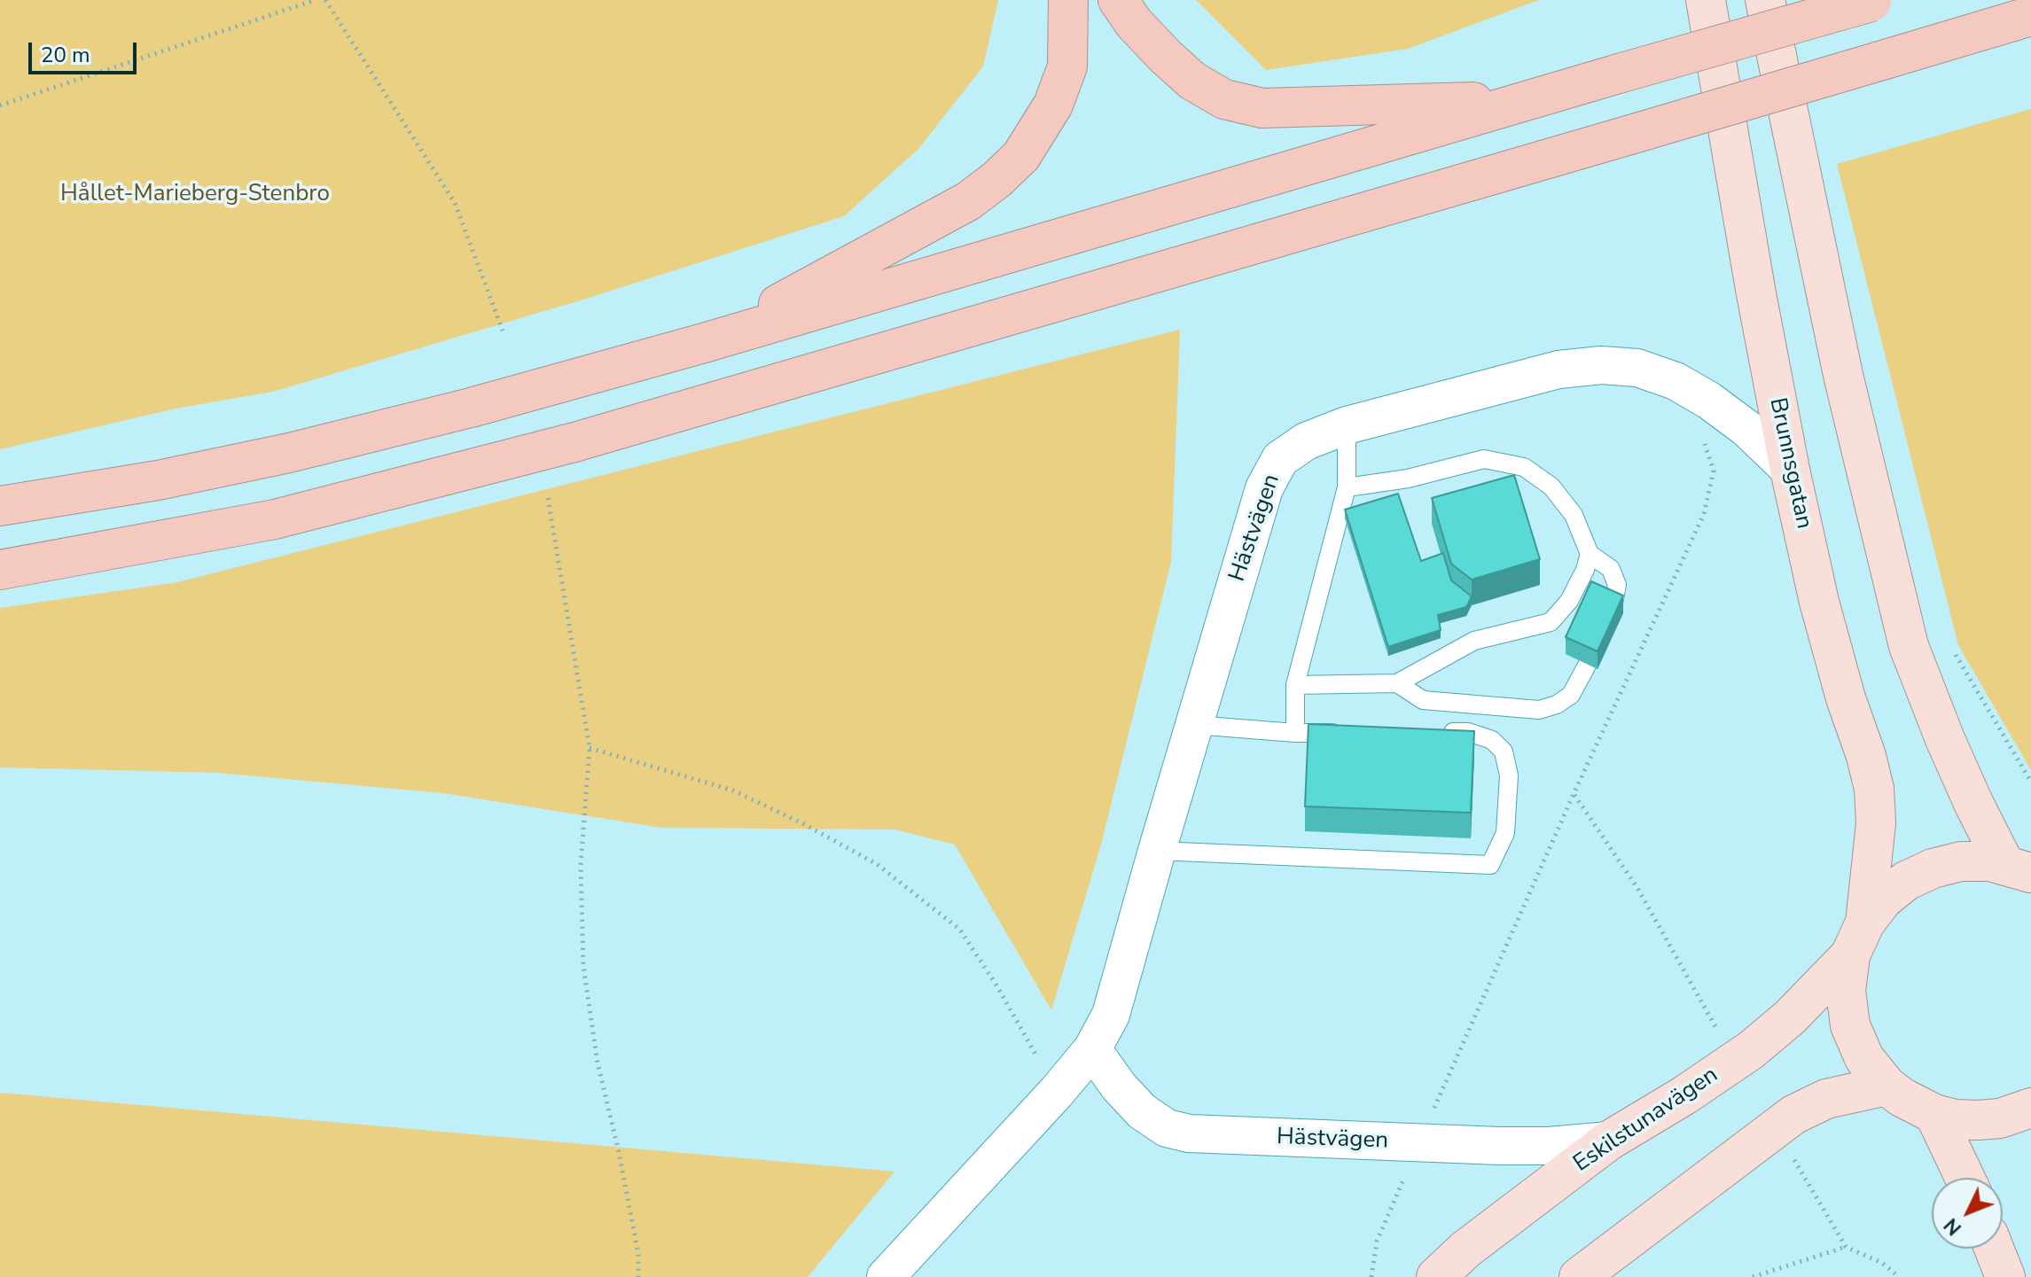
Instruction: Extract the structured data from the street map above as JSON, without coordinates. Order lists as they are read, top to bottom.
{
  "streets": {
    "main road": ["Brunnsgatan", "Eskilstunavägen"],
    "street": ["Hästvägen"]
  },
  "crossings": [
    ["Brunnsgatan", "Hästvägen"],
    ["Brunnsgatan", "Eskilstunavägen"],
    ["Hästvägen", "Eskilstunavägen"]
  ],
  "parks": ["Hållet-Marieberg-Stenbro"],
  "scale_bar": "20 m",
  "north": "bottom left"
}
